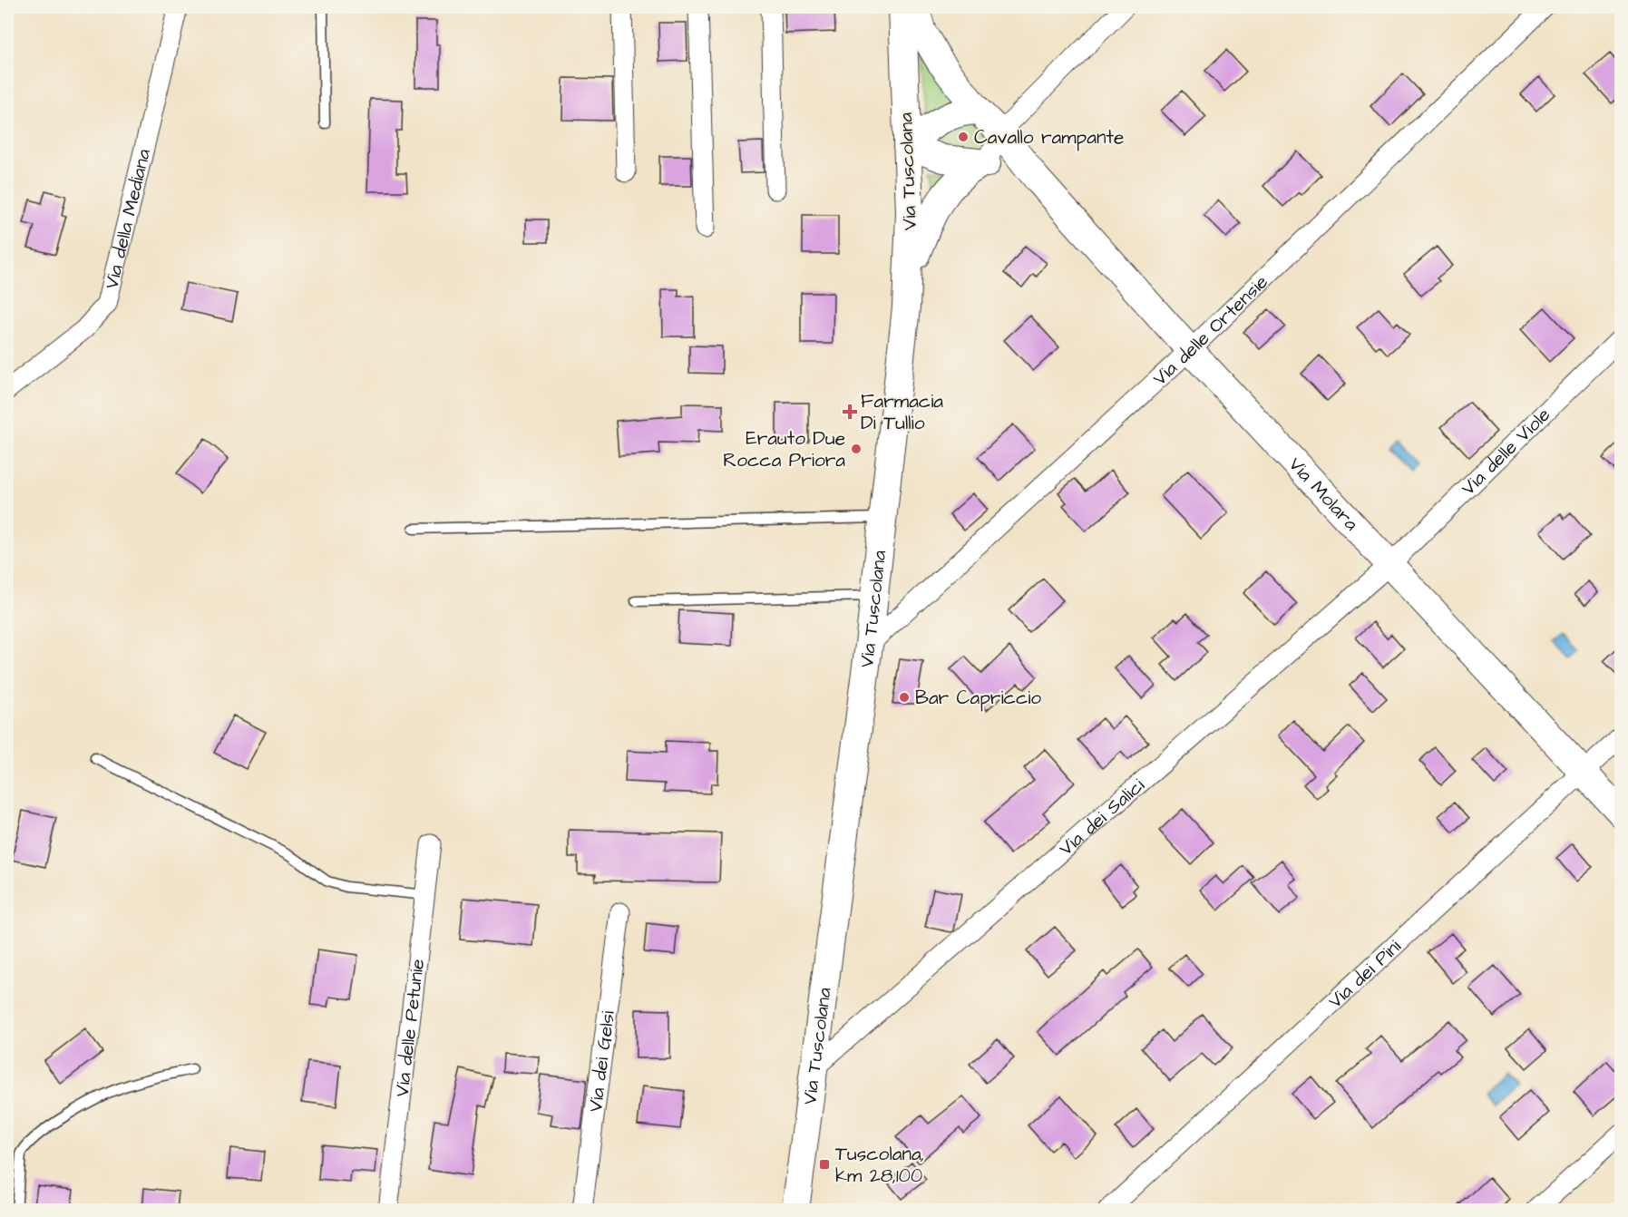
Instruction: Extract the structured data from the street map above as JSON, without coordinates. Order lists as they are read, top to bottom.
{
  "streets": {
    "main road": ["Via Tuscolana", "Via Molara"],
    "street": [
      "Via della Mediana",
      "Via delle Ortensie",
      "Via delle Viole",
      "Via dei Salici",
      "Via dei Pini",
      "Via delle Petunie",
      "Via dei Gelsi"
    ]
  },
  "crossings": [
    ["Via Tuscolana", "Via delle Ortensie"],
    ["Via Tuscolana", "Via dei Salici"],
    ["Via delle Ortensie", "Via Molara"],
    ["Via delle Viole", "Via Molara"],
    ["Via delle Viole", "Via dei Salici"],
    ["Via Molara", "Via dei Salici"],
    ["Via Molara", "Via dei Pini"]
  ],
  "places": {
    "other": ["Cavallo rampante", "Erauto Due Rocca Priora", "Bar Capriccio"],
    "health": ["Farmacia Di Tullio"],
    "transit": ["Tuscolana, km 28,100"]
  }
}
